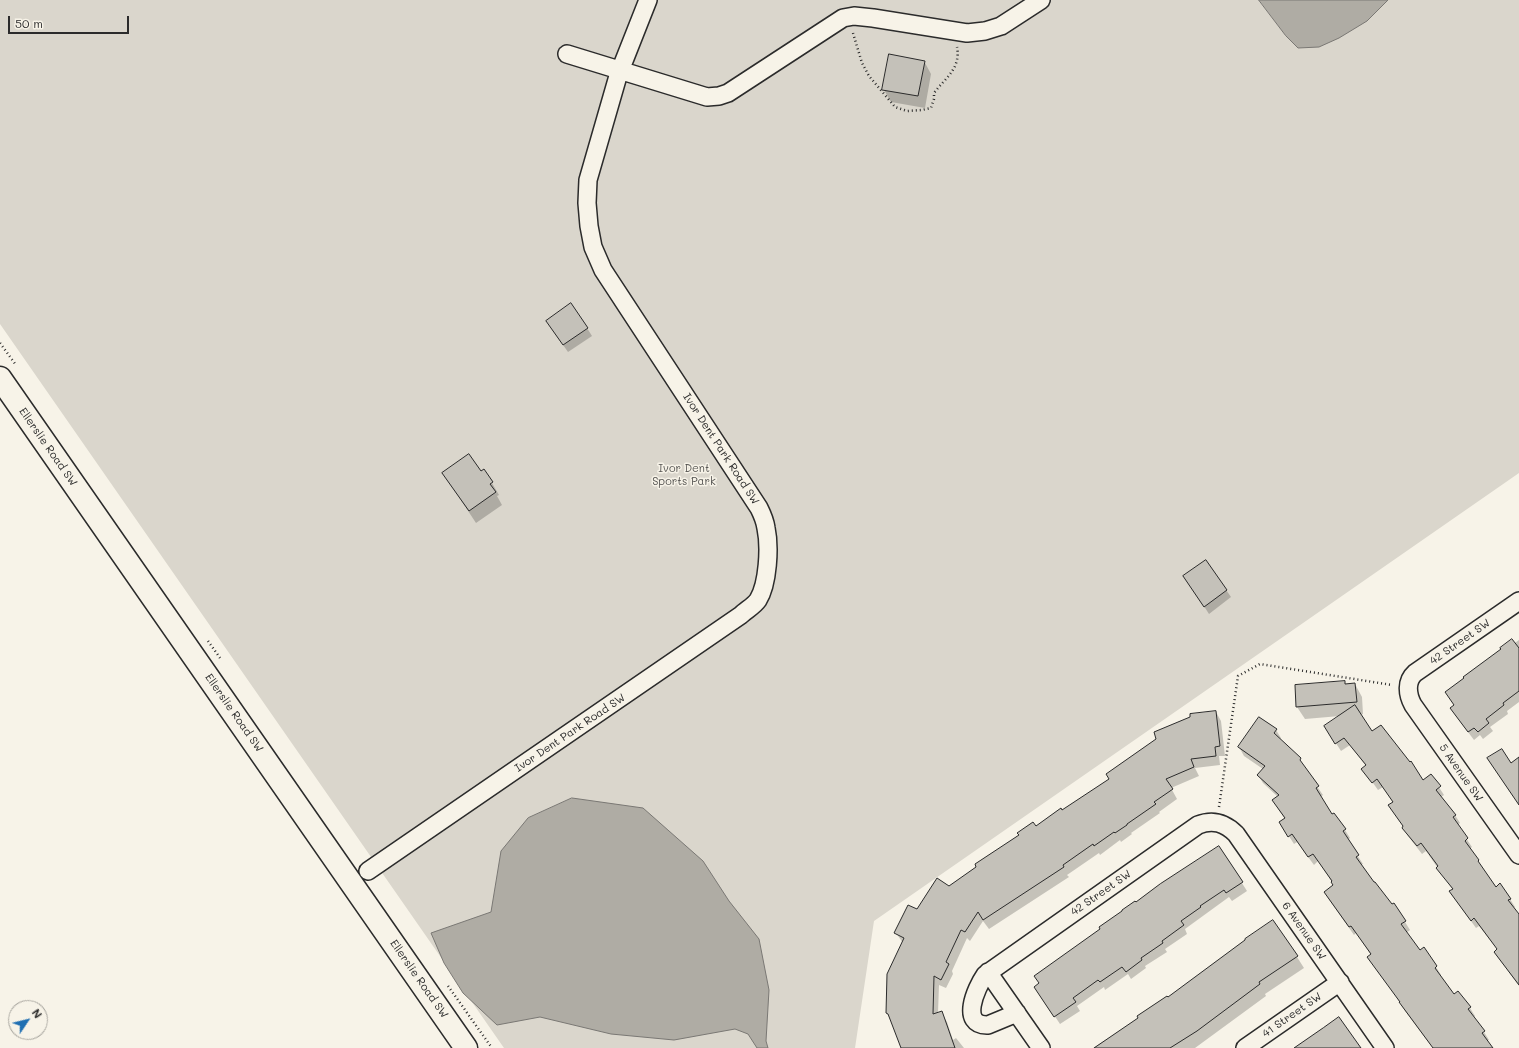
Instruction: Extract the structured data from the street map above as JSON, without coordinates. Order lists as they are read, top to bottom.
{
  "streets": {
    "main road": ["Ellerslie Road SW"],
    "street": [
      "Ivor Dent Park Road SW",
      "42 Street SW",
      "5 Avenue SW",
      "6 Avenue SW",
      "41 Street SW"
    ]
  },
  "crossings": [
    ["42 Street SW", "5 Avenue SW"],
    ["42 Street SW", "6 Avenue SW"],
    ["6 Avenue SW", "41 Street SW"]
  ],
  "parks": ["Ivor Dent Sports Park"],
  "scale_bar": "50 m",
  "north": "top right"
}
